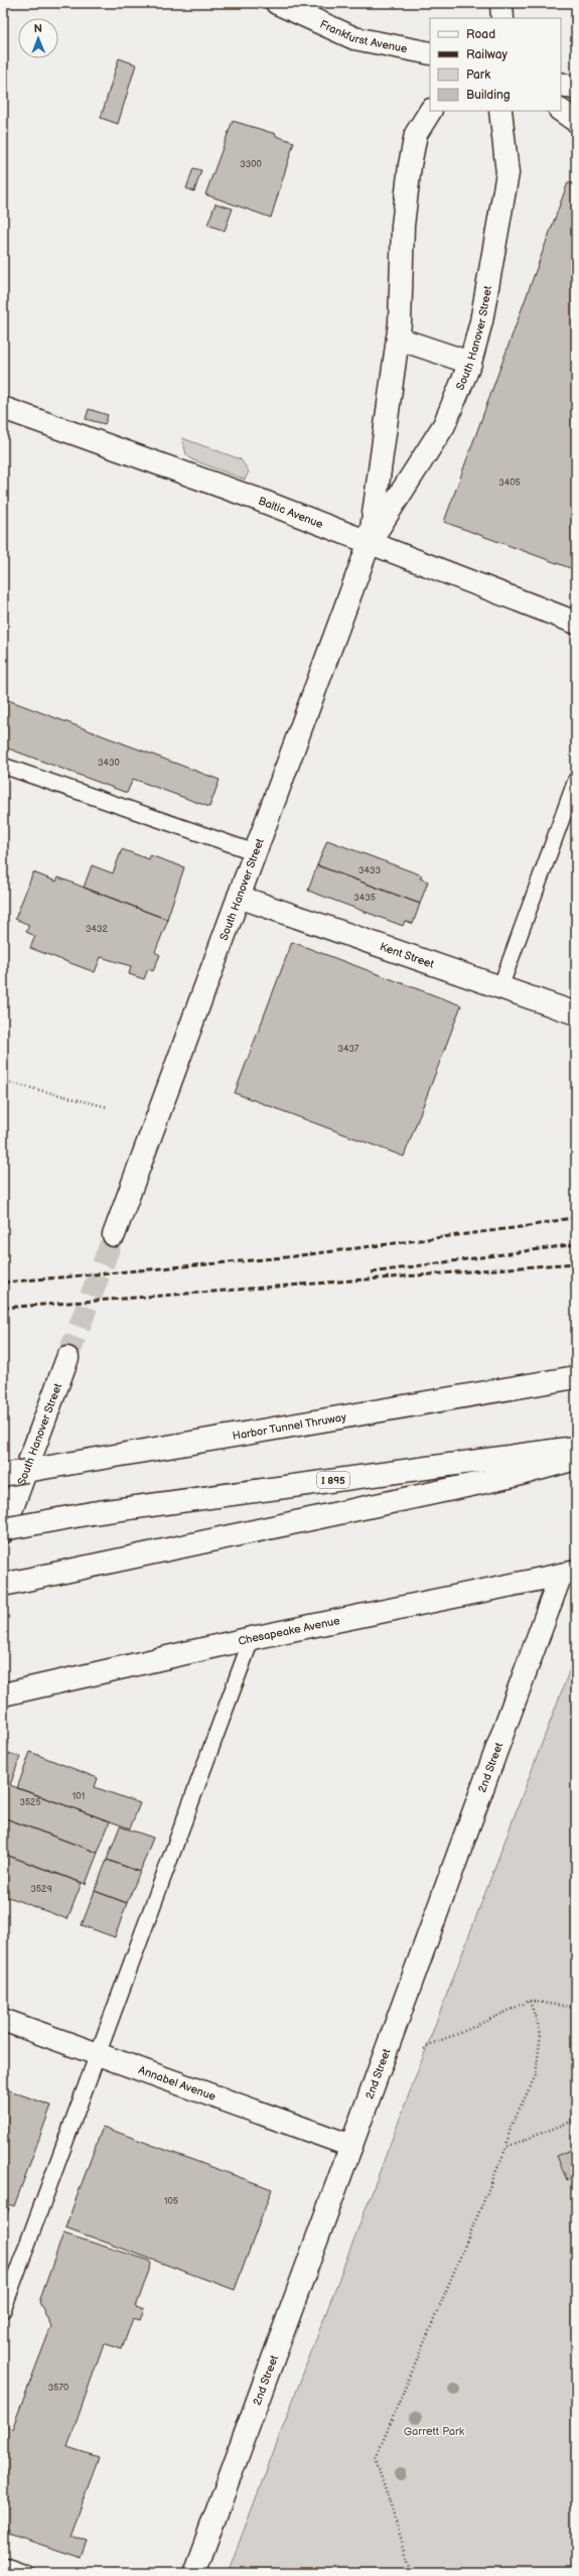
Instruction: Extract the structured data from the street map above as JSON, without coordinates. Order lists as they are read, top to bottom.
{
  "streets": {
    "main road": [
      "Frankfurst Avenue",
      "South Hanover Street",
      "Baltic Avenue",
      "Kent Street",
      "Harbor Tunnel Thruway",
      "I 895",
      "Chesapeake Avenue",
      "2nd Street",
      "Annabel Avenue"
    ]
  },
  "crossings": [
    ["South Hanover Street", "Baltic Avenue"],
    ["South Hanover Street", "Kent Street"],
    ["Chesapeake Avenue", "2nd Street"],
    ["2nd Street", "Annabel Avenue"]
  ],
  "parks": ["Garrett Park"],
  "house_numbers": [
    "3300",
    "3405",
    "3430",
    "3433",
    "3435",
    "3432",
    "3437",
    "101",
    "3525",
    "3529",
    "105",
    "3570"
  ],
  "legend": [
    "Road",
    "Railway",
    "Park",
    "Building"
  ],
  "north": "top"
}
